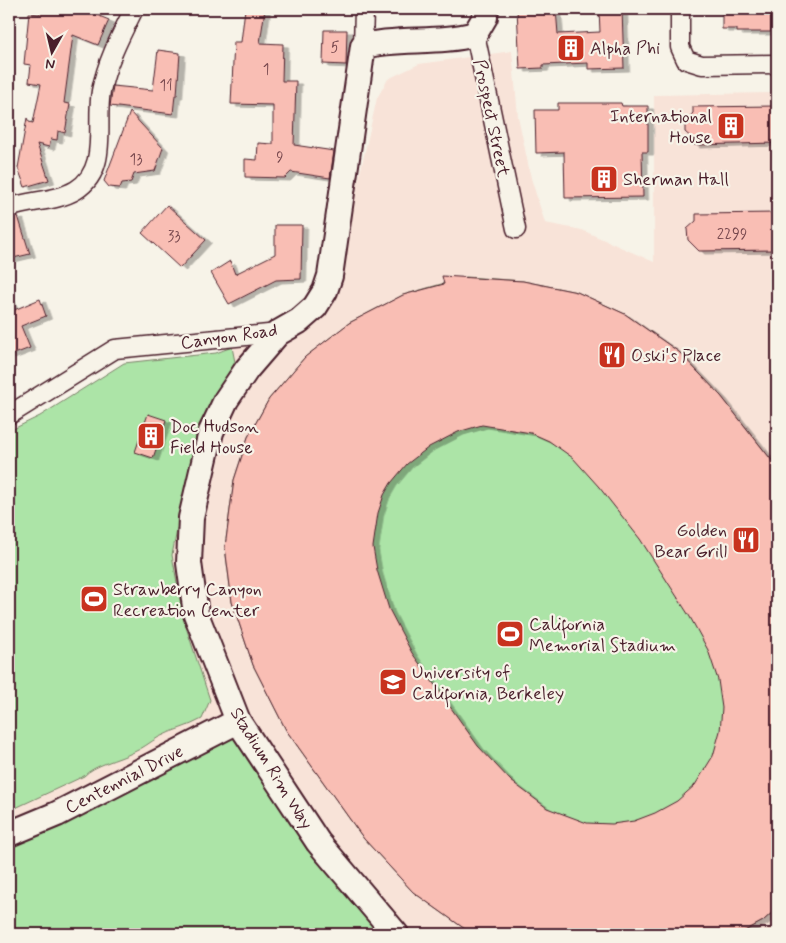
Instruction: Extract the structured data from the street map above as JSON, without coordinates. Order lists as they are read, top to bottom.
{
  "streets": {
    "street": [
      "Prospect Street",
      "Canyon Road",
      "Stadium Rim Way",
      "Centennial Drive"
    ]
  },
  "crossings": [
    ["Canyon Road", "Stadium Rim Way"],
    ["Stadium Rim Way", "Centennial Drive"]
  ],
  "places": {
    "building": [
      "Alpha Phi",
      "International House",
      "Sherman Hall",
      "Doc Hudson Field House"
    ],
    "restaurant": ["Oski's Place", "Golden Bear Grill"],
    "sports": ["Strawberry Canyon Recreation Center", "California Memorial Stadium"],
    "school or university": ["University of California, Berkeley"]
  },
  "house_numbers": [
    "5",
    "1",
    "11",
    "9",
    "13",
    "2299",
    "33"
  ],
  "north": "bottom"
}
